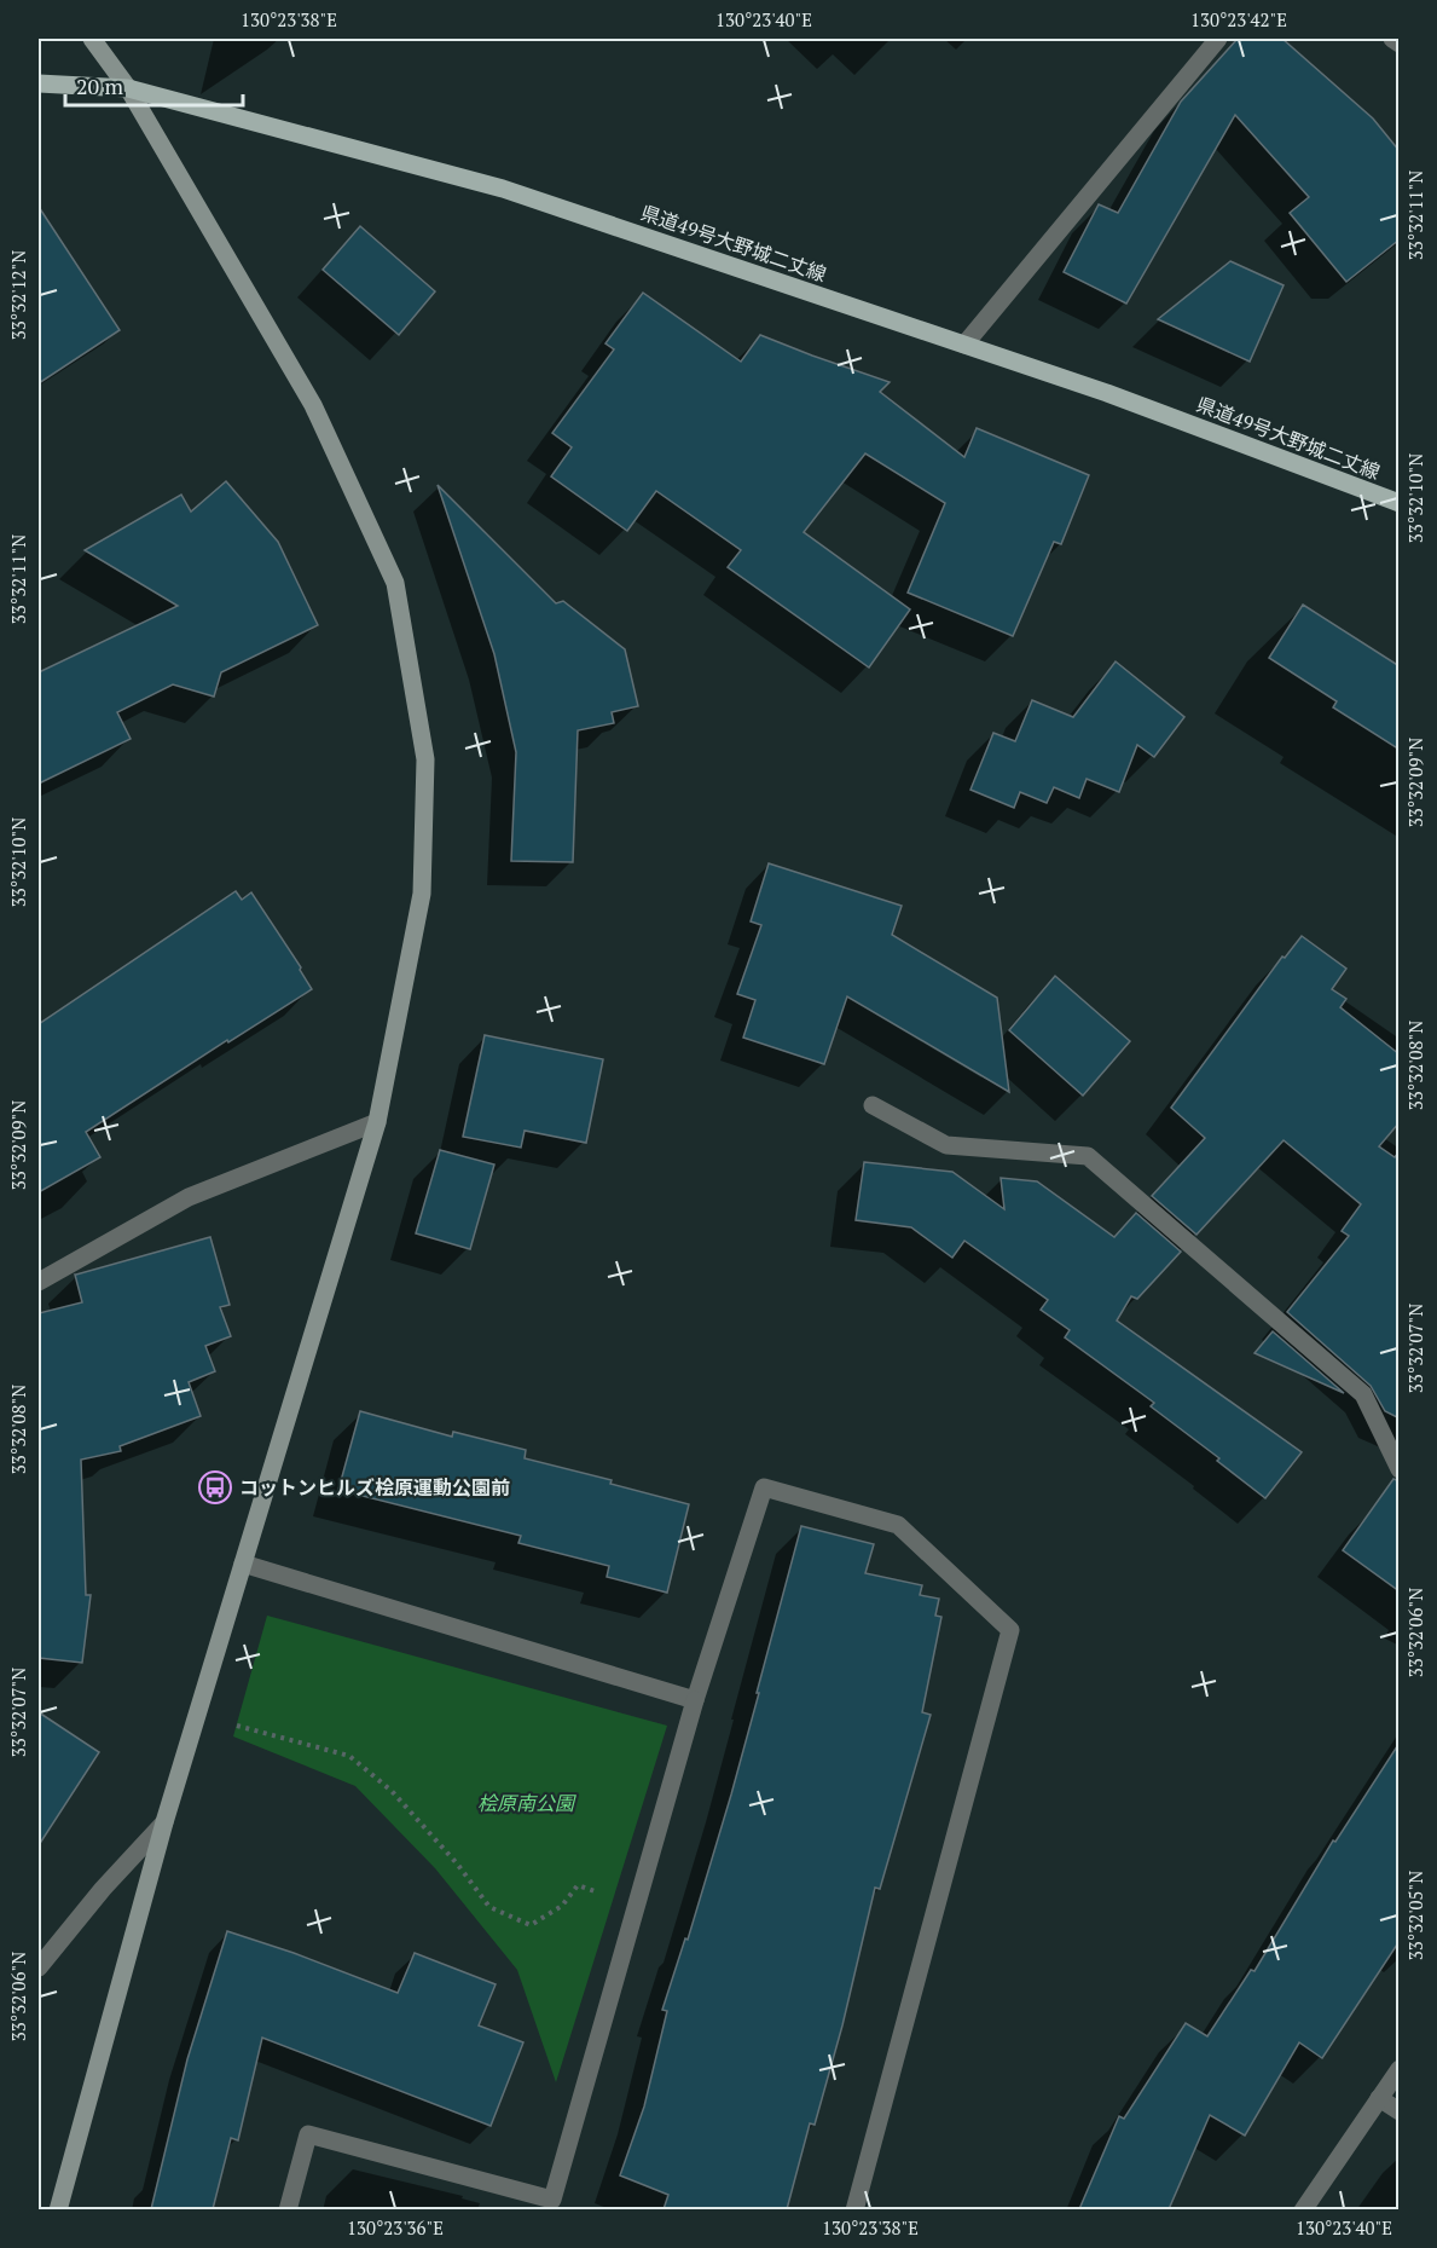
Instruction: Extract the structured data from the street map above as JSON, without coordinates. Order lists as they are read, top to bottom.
{
  "streets": {
    "main road": ["県道49号大野城二丈線"]
  },
  "parks": ["桧原南公園"],
  "places": {
    "bus stop": ["コットンヒルズ桧原運動公園前"]
  },
  "scale_bar": "20 m",
  "coordinates": [
    "130°23'38\"E",
    "130°23'40\"E",
    "130°23'42\"E",
    "33°32'11\"N",
    "33°32'12\"N",
    "33°32'10\"N",
    "33°32'09\"N",
    "33°32'08\"N",
    "33°32'07\"N",
    "33°32'06\"N",
    "33°32'05\"N",
    "130°23'36\"E"
  ]
}
